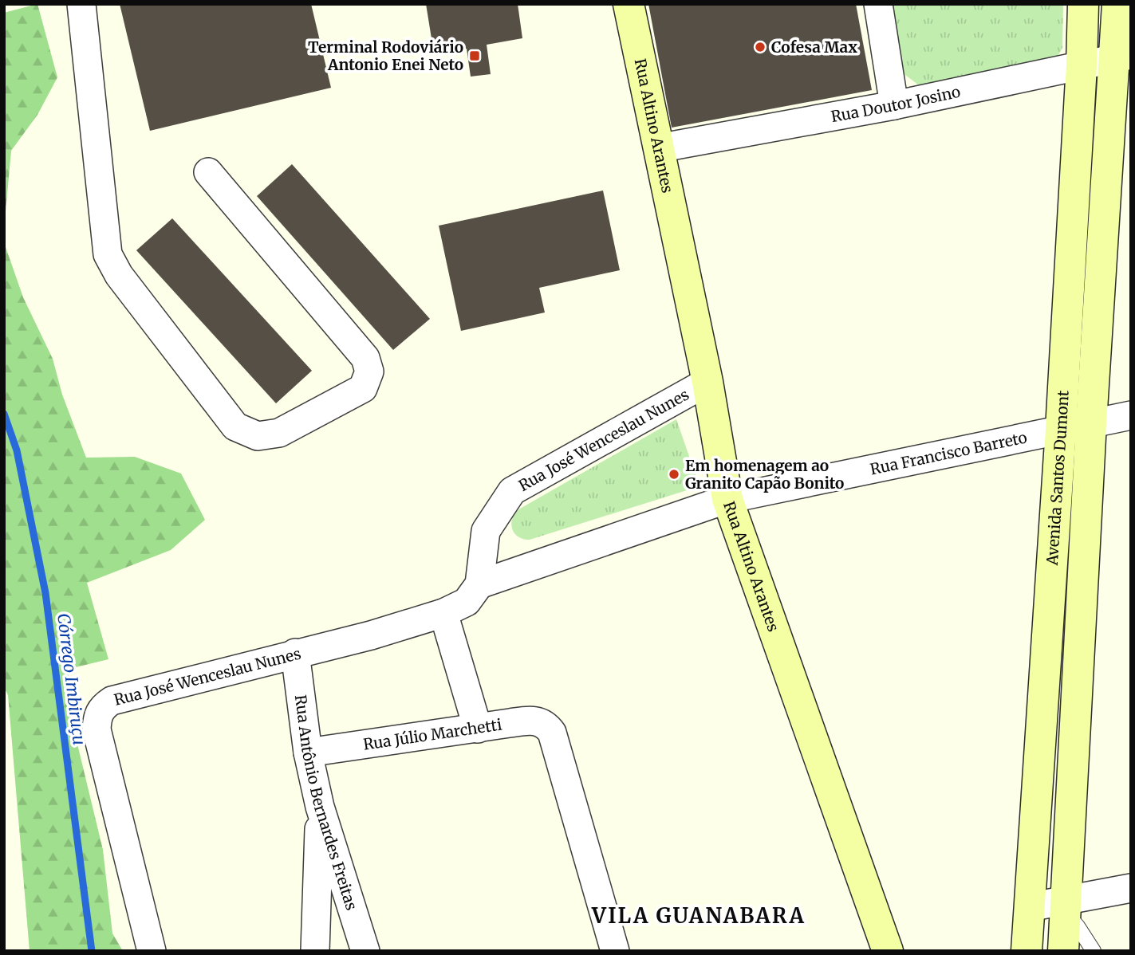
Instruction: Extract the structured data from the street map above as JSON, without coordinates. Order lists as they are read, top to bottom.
{
  "streets": {
    "street": [
      "Rua Doutor Josino",
      "Rua Altino Arantes",
      "Rua José Wenceslau Nunes",
      "Rua Francisco Barreto",
      "Avenida Santos Dumont",
      "Rua Júlio Marchetti",
      "Rua Antônio Bernardes Freitas"
    ]
  },
  "crossings": [
    ["Rua Doutor Josino", "Rua Altino Arantes"],
    ["Rua Doutor Josino", "Avenida Santos Dumont"],
    ["Rua Altino Arantes", "Rua José Wenceslau Nunes"],
    ["Rua Altino Arantes", "Rua Francisco Barreto"],
    ["Rua José Wenceslau Nunes", "Rua Francisco Barreto"],
    ["Rua José Wenceslau Nunes", "Rua Antônio Bernardes Freitas"],
    ["Rua Francisco Barreto", "Avenida Santos Dumont"],
    ["Rua Júlio Marchetti", "Rua Antônio Bernardes Freitas"]
  ],
  "districts": ["VILA GUANABARA"],
  "water": ["Córrego Imbiruçu"],
  "places": {
    "other": ["Cofesa Max", "Em homenagem ao Granito Capão Bonito"],
    "transit": ["Terminal Rodoviário Antonio Enei Neto"]
  }
}
